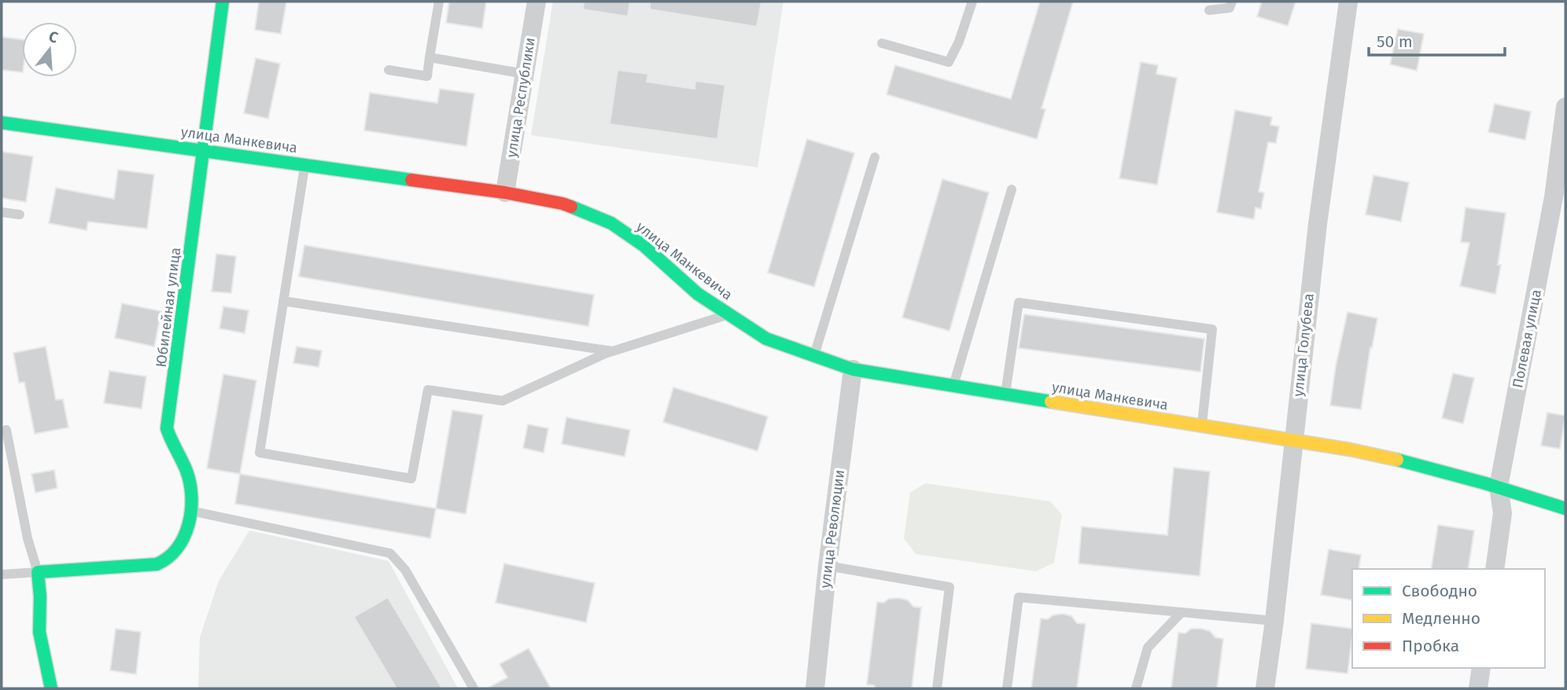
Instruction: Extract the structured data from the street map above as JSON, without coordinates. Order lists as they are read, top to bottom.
{
  "streets": {
    "street": [
      "улица Республики",
      "улица Манкевича",
      "Юбилейная улица",
      "Полевая улица",
      "улица Голубева",
      "улица Революции"
    ]
  },
  "crossings": [
    ["улица Республики", "улица Манкевича"],
    ["улица Манкевича", "Юбилейная улица"],
    ["улица Манкевича", "Полевая улица"],
    ["улица Манкевича", "улица Голубева"],
    ["улица Манкевича", "улица Революции"]
  ],
  "legend": ["Свободно", "Медленно", "Пробка"],
  "scale_bar": "50 m",
  "north": "top"
}
